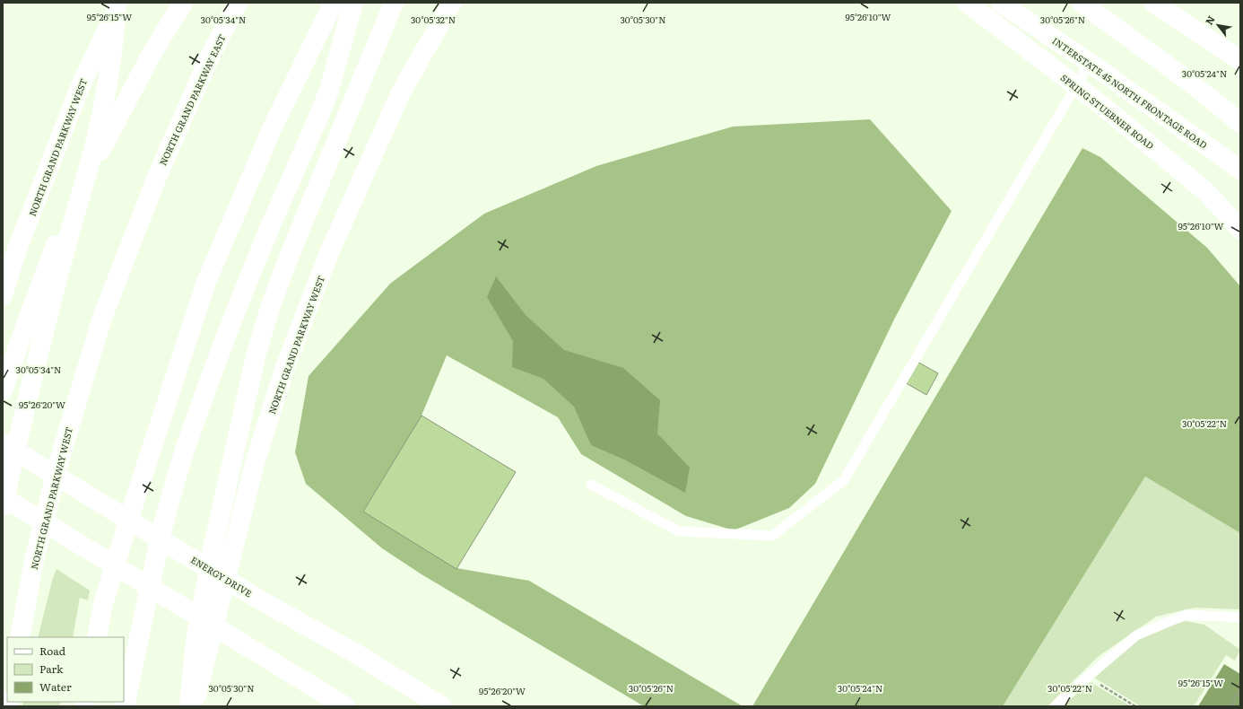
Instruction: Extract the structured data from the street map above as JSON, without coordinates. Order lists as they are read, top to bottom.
{
  "streets": {
    "main road": [
      "INTERSTATE 45 NORTH FRONTAGE ROAD",
      "NORTH GRAND PARKWAY EAST",
      "SPRING STUEBNER ROAD",
      "NORTH GRAND PARKWAY WEST",
      "ENERGY DRIVE"
    ]
  },
  "crossings": [
    ["NORTH GRAND PARKWAY EAST", "NORTH GRAND PARKWAY WEST"]
  ],
  "legend": ["Road", "Park", "Water"],
  "north": "top left",
  "coordinates": [
    "95°26'15\"W",
    "95°26'10\"W",
    "30°05'34\"N",
    "30°05'32\"N",
    "30°05'30\"N",
    "30°05'26\"N",
    "30°05'24\"N",
    "95°26'20\"W",
    "30°05'22\"N"
  ]
}
